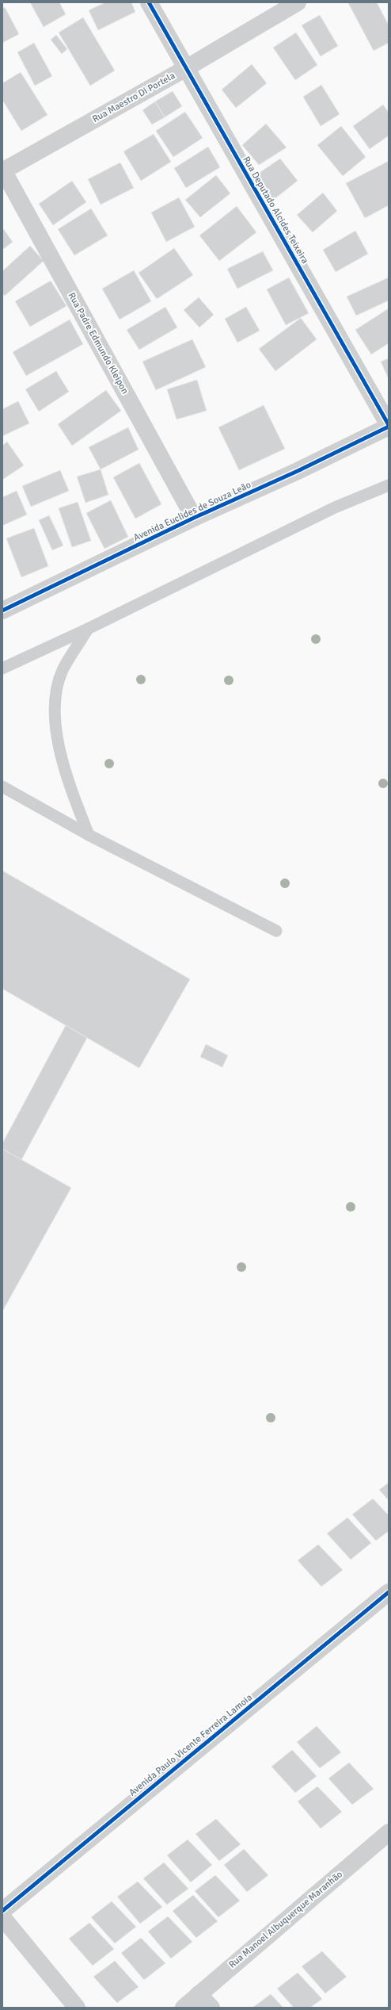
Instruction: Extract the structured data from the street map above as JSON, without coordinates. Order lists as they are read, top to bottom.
{
  "streets": {
    "street": [
      "Rua Maestro Di Portela",
      "Rua Deputado Alcides Teixeira",
      "Rua Padre Edmundo Kleipon",
      "Avenida Euclides de Souza Leão",
      "Avenida Paulo Vicente Ferreira Lamoia",
      "Rua Manoel Albuquerque Maranhão"
    ]
  },
  "crossings": [
    ["Rua Maestro Di Portela", "Rua Deputado Alcides Teixeira"],
    ["Rua Maestro Di Portela", "Rua Padre Edmundo Kleipon"],
    ["Rua Deputado Alcides Teixeira", "Avenida Euclides de Souza Leão"],
    ["Rua Padre Edmundo Kleipon", "Avenida Euclides de Souza Leão"]
  ]
}
